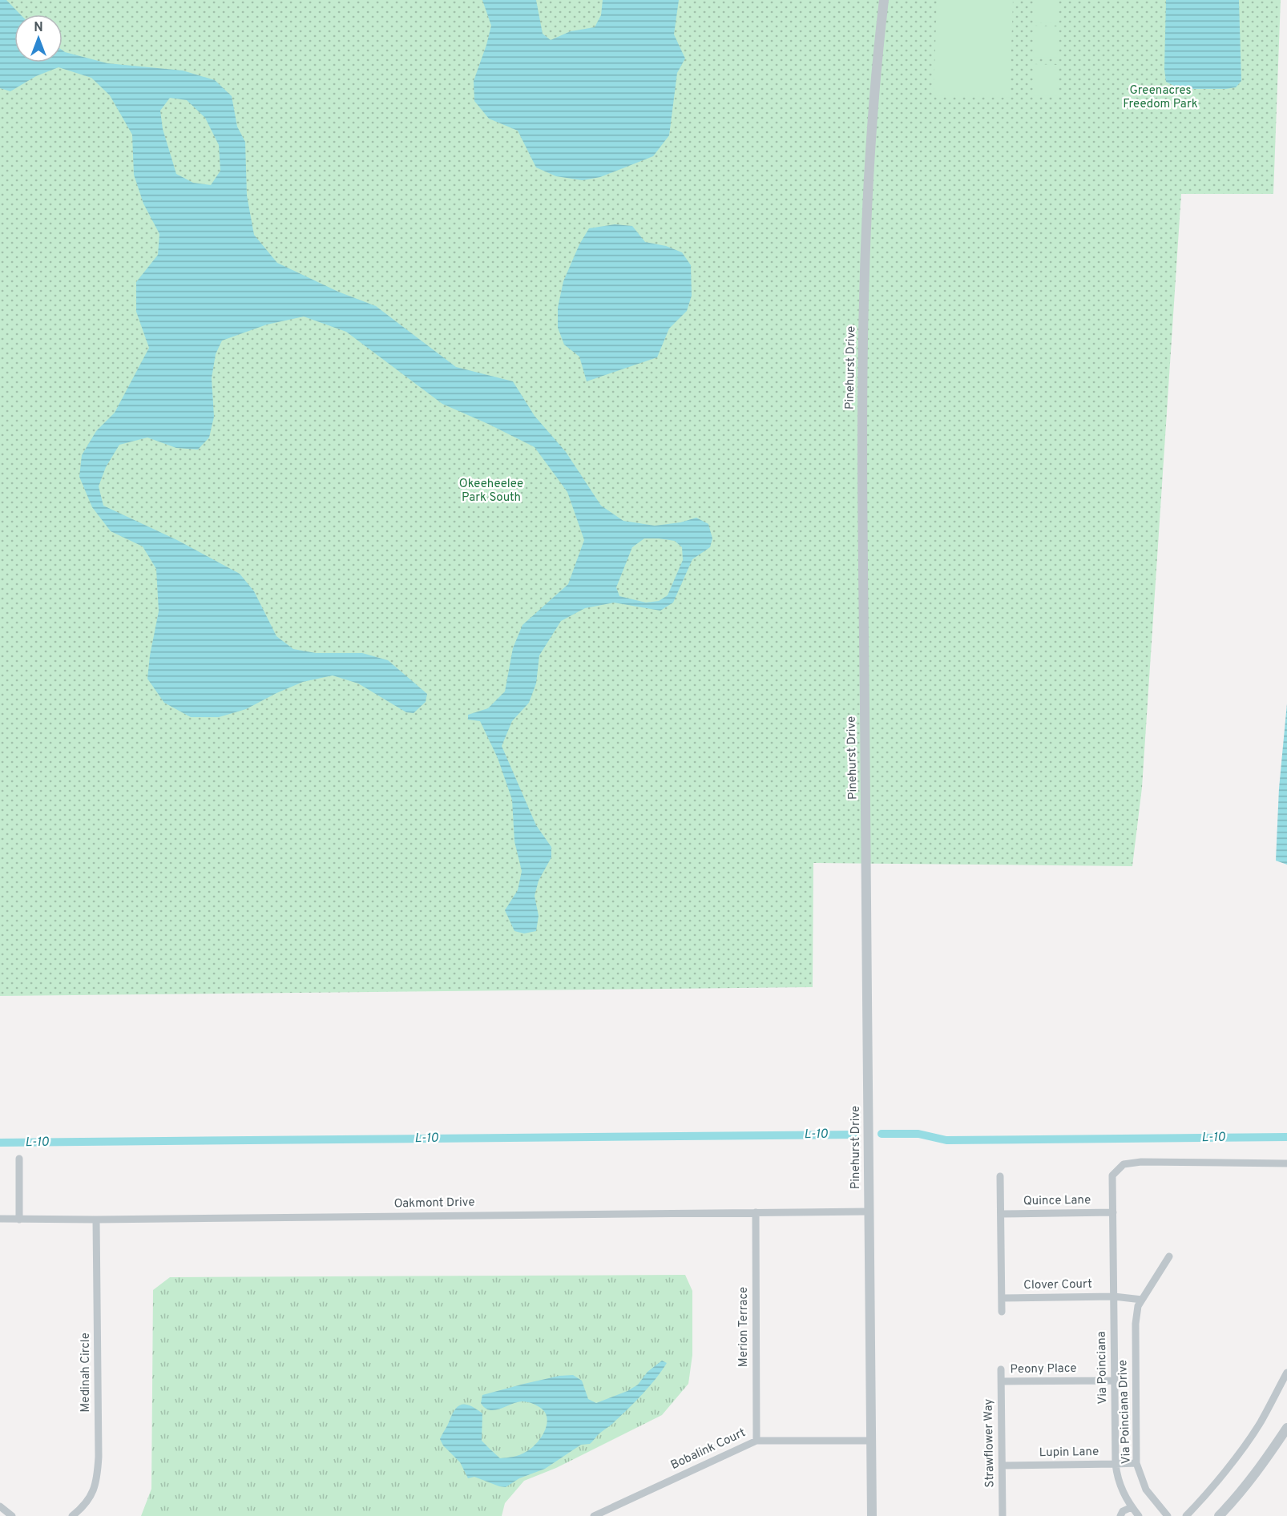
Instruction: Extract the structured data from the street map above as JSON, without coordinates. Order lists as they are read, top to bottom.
{
  "streets": {
    "street": [
      "Pinehurst Drive",
      "Quince Lane",
      "Oakmont Drive",
      "Clover Court",
      "Merion Terrace",
      "Via Poinciana",
      "Peony Place",
      "Medinah Circle",
      "Via Poinciana Drive",
      "Strawflower Way",
      "Bobalink Court",
      "Lupin Lane"
    ]
  },
  "crossings": [
    ["Pinehurst Drive", "Oakmont Drive"],
    ["Pinehurst Drive", "Bobalink Court"],
    ["Quince Lane", "Via Poinciana"],
    ["Oakmont Drive", "Merion Terrace"],
    ["Oakmont Drive", "Medinah Circle"],
    ["Clover Court", "Via Poinciana"],
    ["Merion Terrace", "Bobalink Court"],
    ["Via Poinciana", "Peony Place"],
    ["Via Poinciana", "Lupin Lane"],
    ["Peony Place", "Strawflower Way"],
    ["Via Poinciana Drive", "Lupin Lane"],
    ["Strawflower Way", "Lupin Lane"]
  ],
  "water": ["L-10"],
  "parks": ["Greenacres Freedom Park", "Okeeheelee Park South"],
  "north": "top"
}
